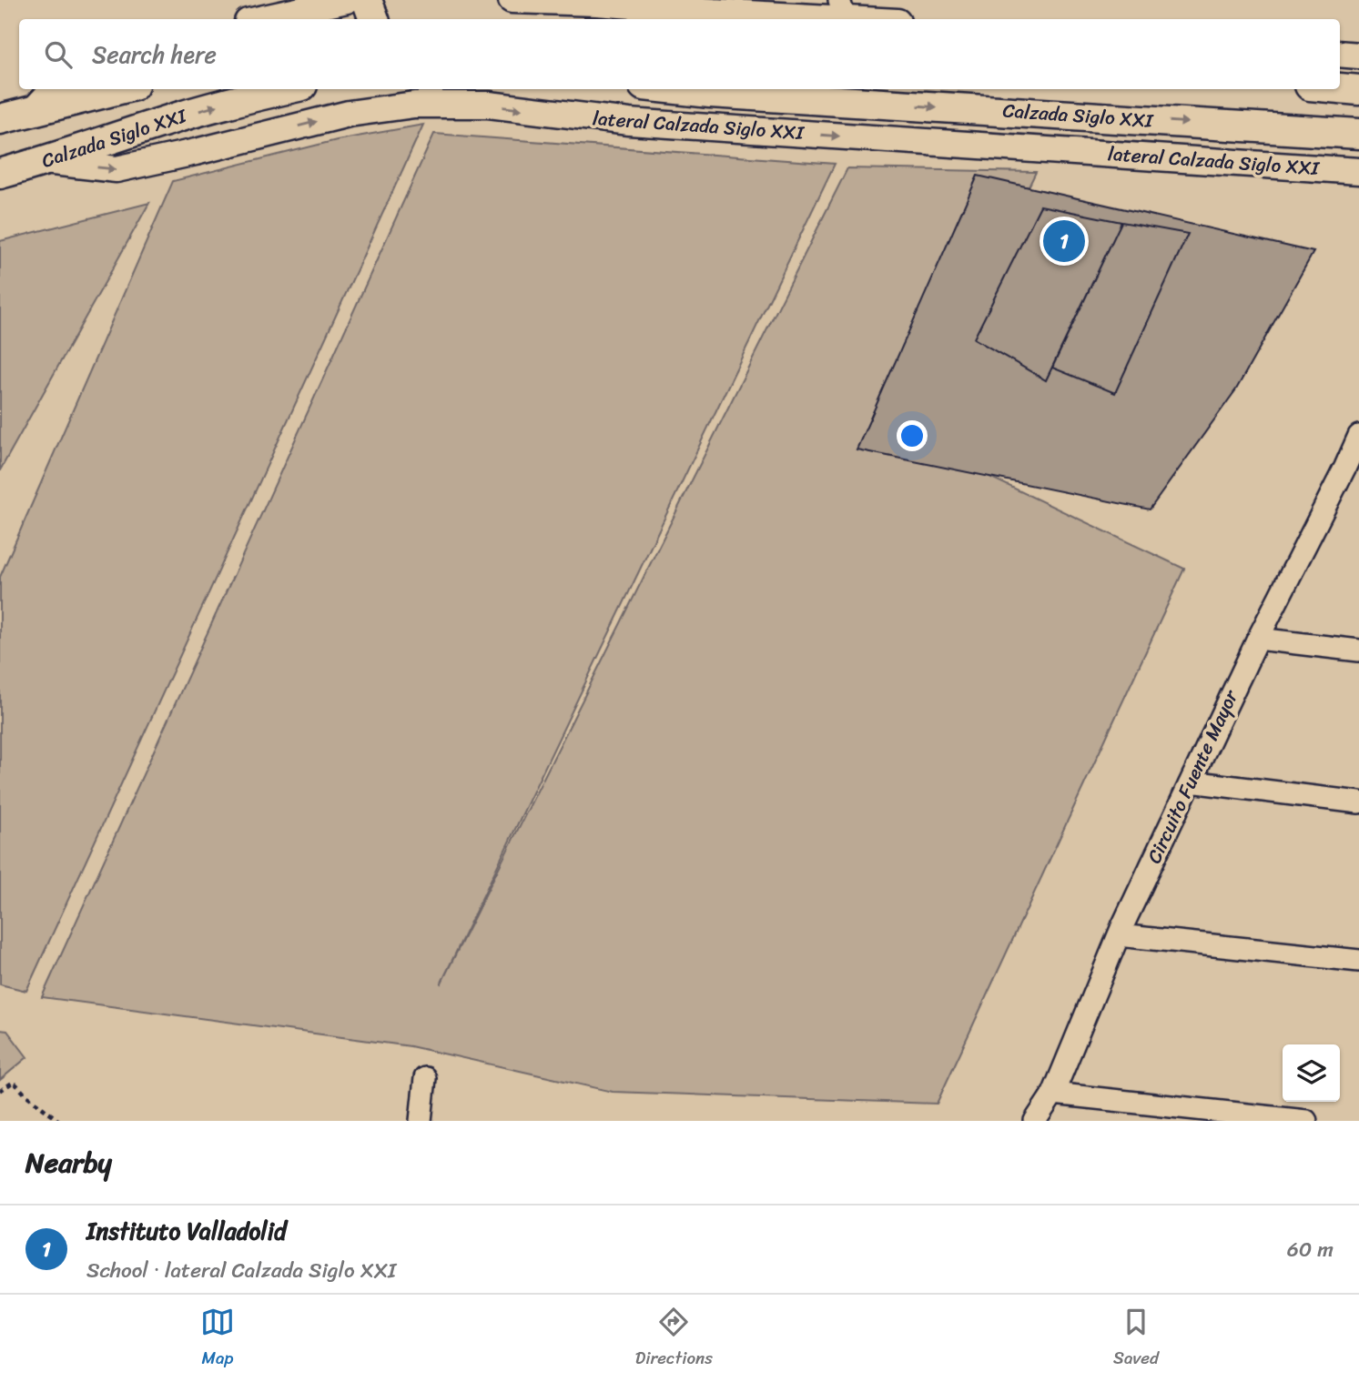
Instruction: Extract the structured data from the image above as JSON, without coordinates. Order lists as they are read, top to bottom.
{
  "streets": {
    "main road": ["Calzada Siglo XXI"],
    "street": ["lateral Calzada Siglo XXI", "Circuito Fuente Mayor"]
  },
  "crossings": [
    ["Calzada Siglo XXI", "lateral Calzada Siglo XXI"]
  ],
  "one_way": ["Calzada Siglo XXI"],
  "page": {
    "search": "Search here",
    "pins": "1",
    "heading": "Nearby",
    "list": [
      {
        "mark": "1",
        "name": "Instituto Valladolid",
        "note": "School · lateral Calzada Siglo XXI",
        "value": "60 m"
      }
    ],
    "nav": ["Map", "Directions", "Saved"]
  }
}
